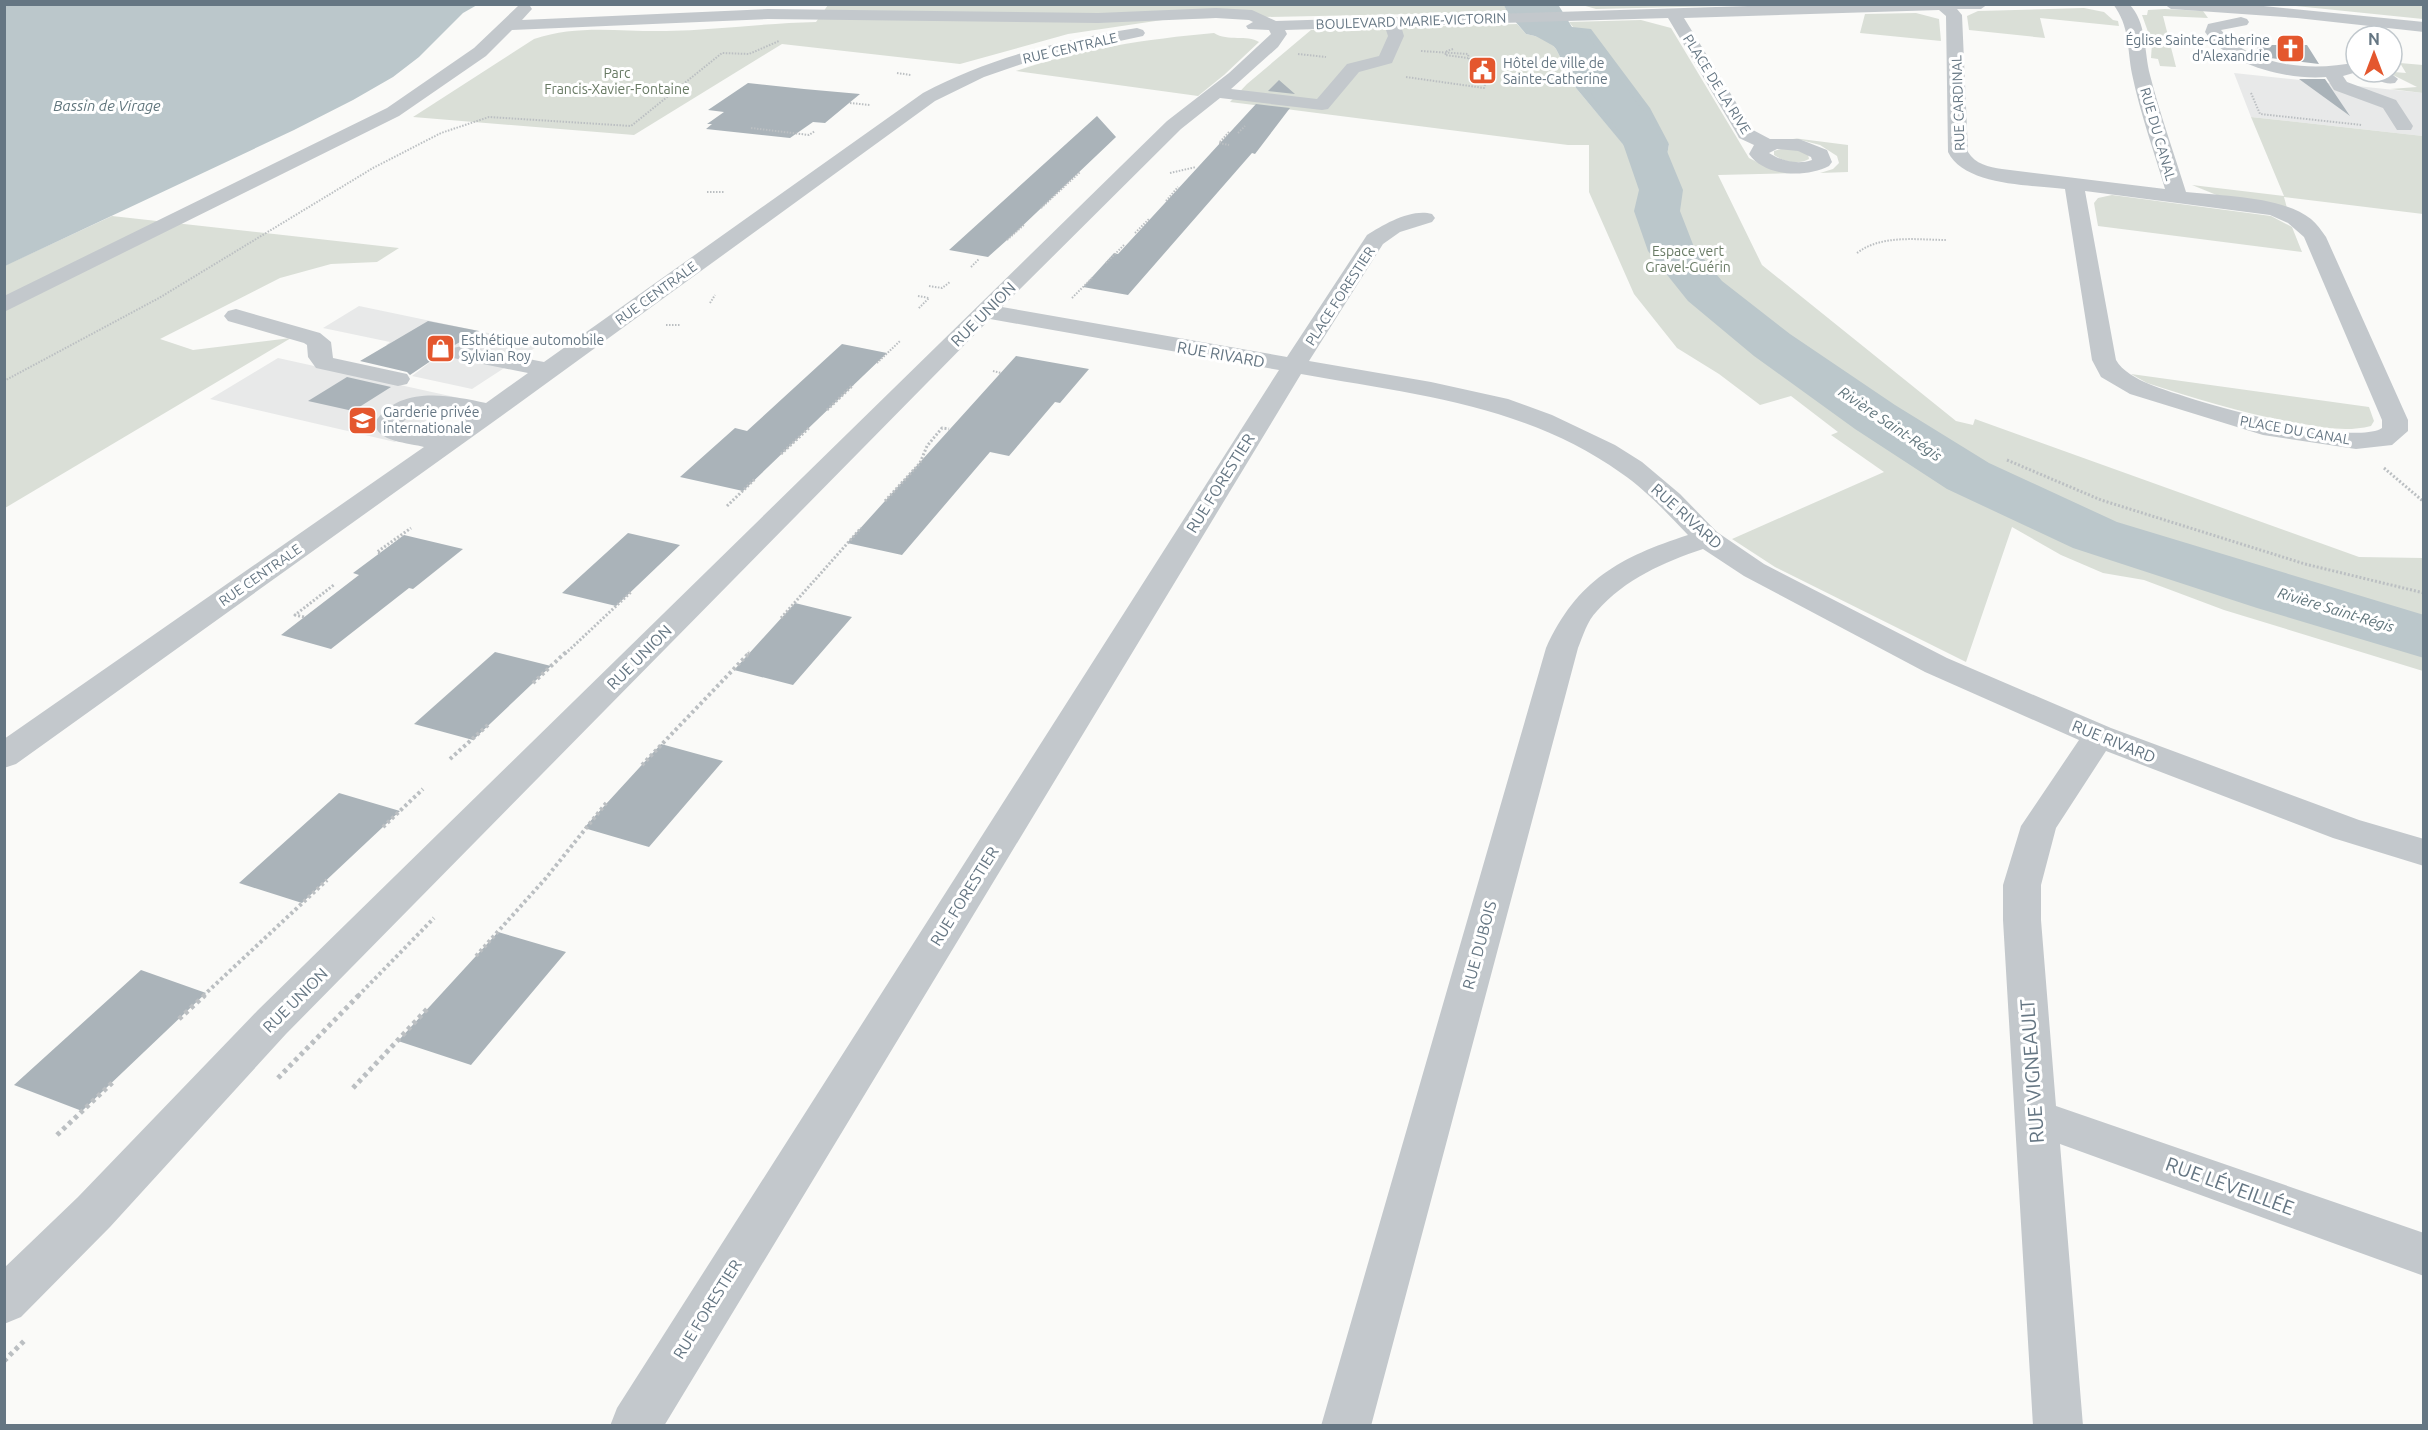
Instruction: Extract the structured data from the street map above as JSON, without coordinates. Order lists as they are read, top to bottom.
{
  "streets": {
    "street": [
      "BOULEVARD MARIE-VICTORIN",
      "RUE CENTRALE",
      "PLACE DE LA RIVE",
      "RUE CARDINAL",
      "RUE DU CANAL",
      "PLACE FORESTIER",
      "RUE UNION",
      "RUE RIVARD",
      "PLACE DU CANAL",
      "RUE FORESTIER",
      "RUE DUBOIS",
      "RUE VIGNEAULT",
      "RUE LÉVEILLÉE"
    ]
  },
  "crossings": [
    ["BOULEVARD MARIE-VICTORIN", "RUE CENTRALE"],
    ["BOULEVARD MARIE-VICTORIN", "PLACE DE LA RIVE"],
    ["BOULEVARD MARIE-VICTORIN", "RUE CARDINAL"],
    ["BOULEVARD MARIE-VICTORIN", "RUE UNION"],
    ["RUE CENTRALE", "RUE UNION"],
    ["RUE CARDINAL", "PLACE DU CANAL"],
    ["RUE DU CANAL", "PLACE DU CANAL"],
    ["PLACE FORESTIER", "RUE RIVARD"],
    ["PLACE FORESTIER", "RUE FORESTIER"],
    ["RUE UNION", "RUE RIVARD"],
    ["RUE RIVARD", "RUE FORESTIER"],
    ["RUE RIVARD", "RUE DUBOIS"],
    ["RUE RIVARD", "RUE VIGNEAULT"],
    ["RUE VIGNEAULT", "RUE LÉVEILLÉE"]
  ],
  "water": ["Bassin de Virage", "Rivière Saint-Régis"],
  "parks": ["Parc Francis-Xavier-Fontaine", "Espace vert Gravel-Guérin"],
  "places": {
    "church": ["Église Sainte-Catherine d'Alexandrie"],
    "public building": ["Hôtel de ville de Sainte-Catherine"],
    "shop": ["Esthétique automobile Sylvian Roy"],
    "school or university": ["Garderie privée internationale"]
  },
  "north": "top"
}
